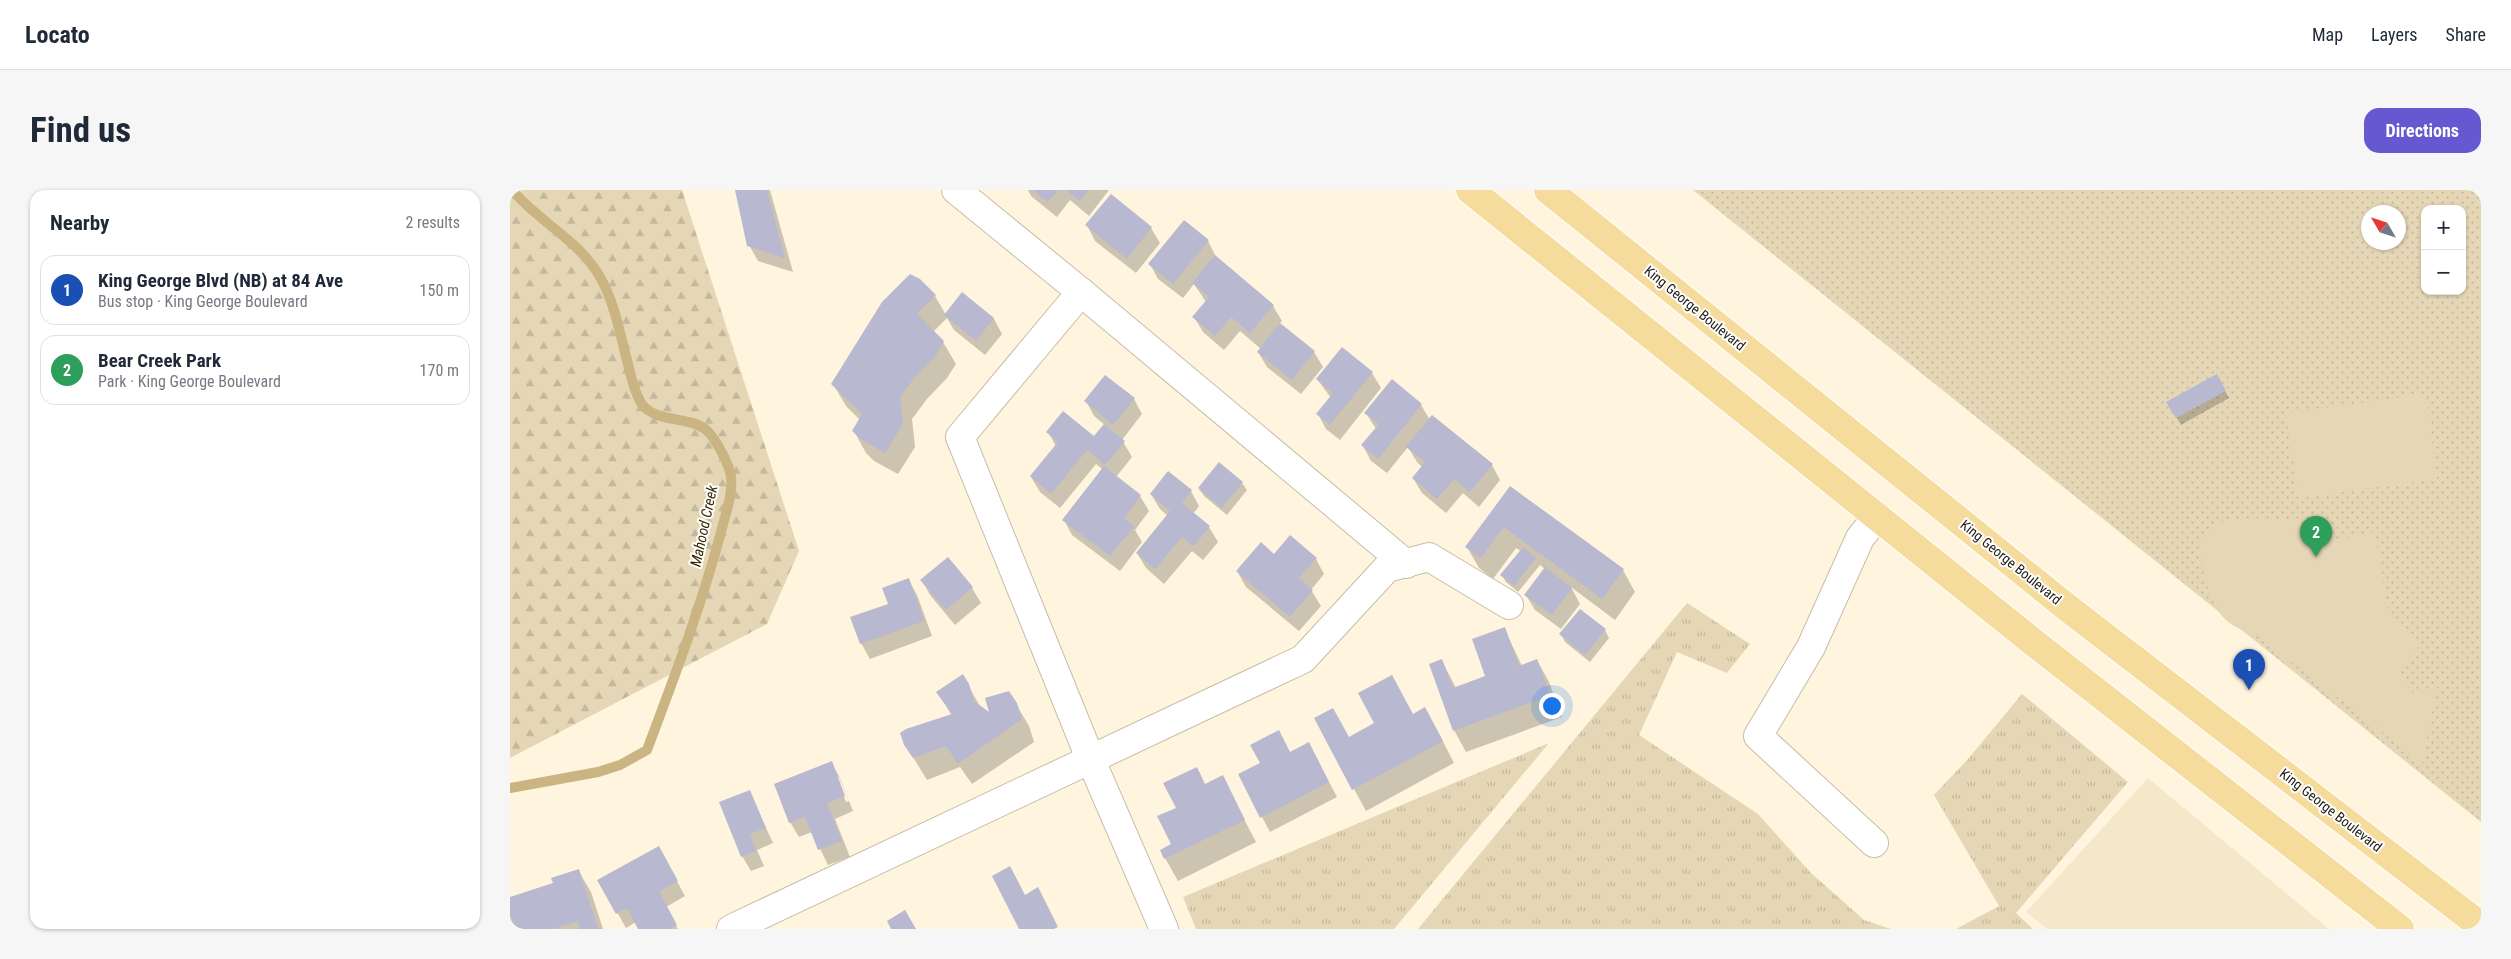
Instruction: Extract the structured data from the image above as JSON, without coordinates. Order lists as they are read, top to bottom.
{
  "streets": {
    "main road": ["King George Boulevard"]
  },
  "water": ["Mahood Creek"],
  "north": "top left",
  "page": {
    "header": "Locato",
    "nav": ["Map", "Layers", "Share"],
    "buttons": "Directions",
    "title": "Find us",
    "heading": ["Nearby", "2 results"],
    "map_buttons": ["+", "−"],
    "list": [
      {
        "mark": "1",
        "name": "King George Blvd (NB) at 84 Ave",
        "note": "Bus stop · King George Boulevard",
        "value": "150 m"
      },
      {
        "mark": "2",
        "name": "Bear Creek Park",
        "note": "Park · King George Boulevard",
        "value": "170 m"
      }
    ],
    "pins": ["2", "1"]
  }
}
